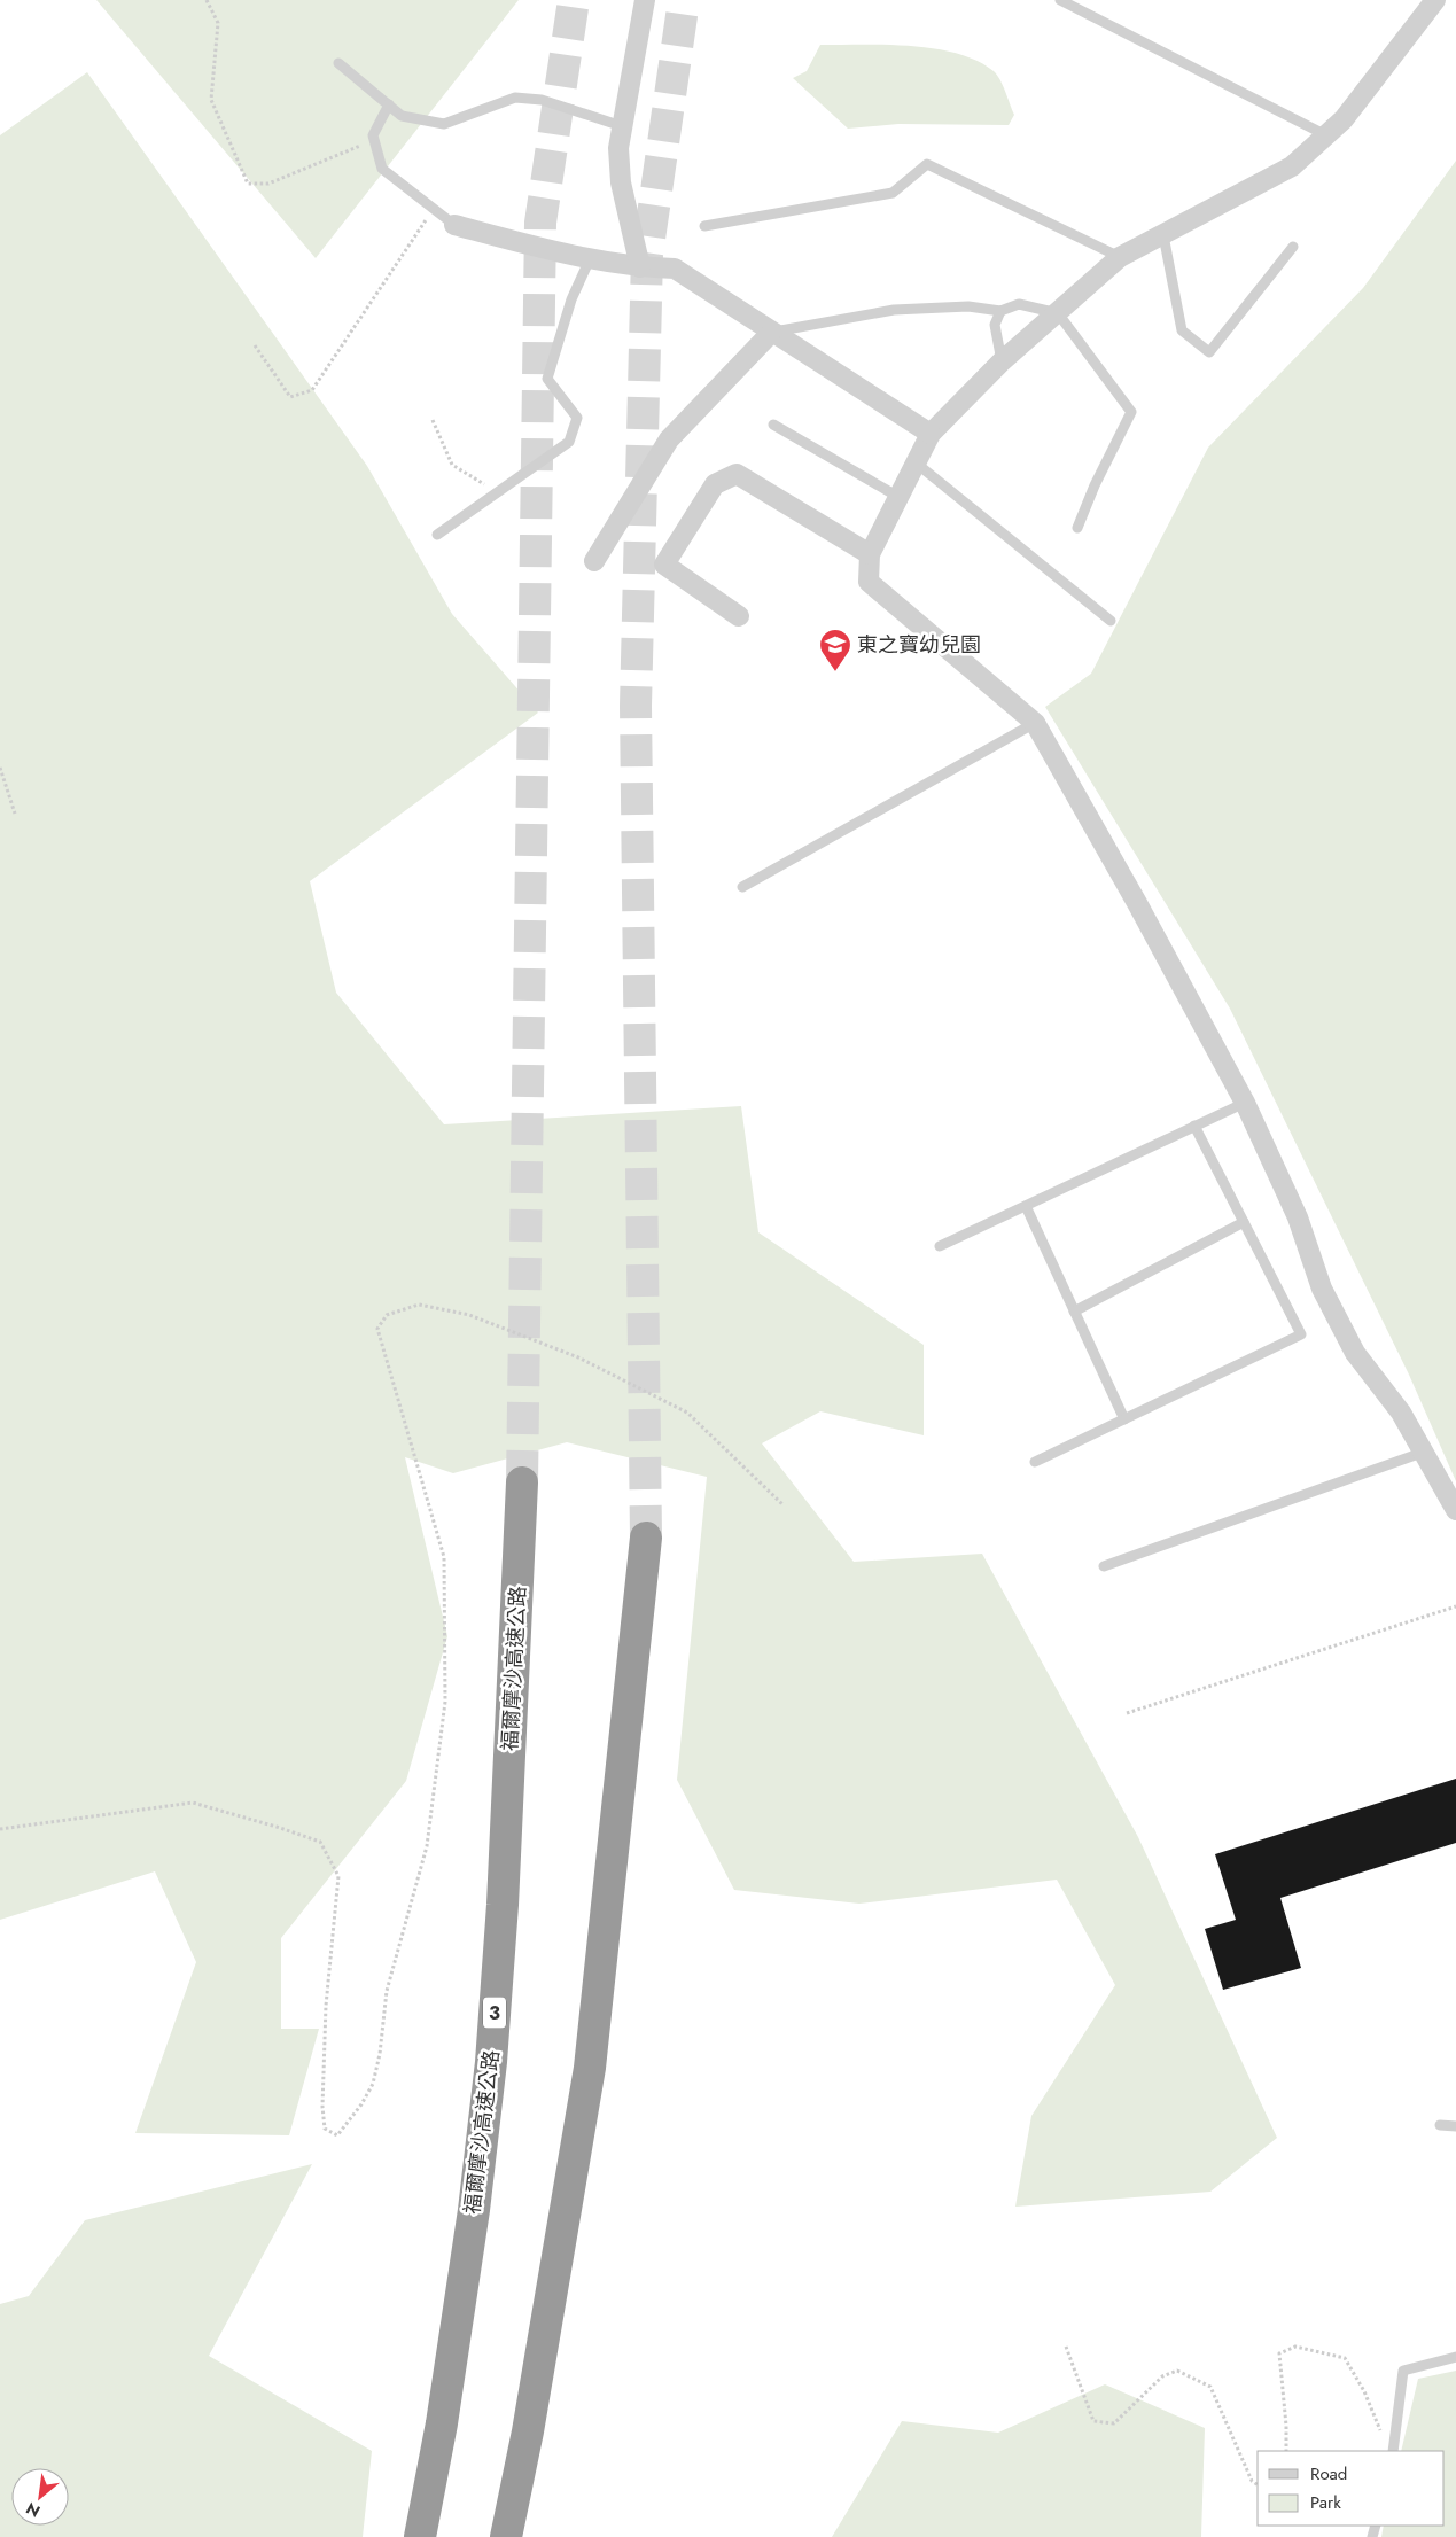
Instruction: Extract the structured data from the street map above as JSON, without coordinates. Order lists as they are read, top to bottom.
{
  "streets": {
    "highway": ["福爾摩沙高速公路", "3"]
  },
  "places": {
    "school or university": ["東之寶幼兒園"]
  },
  "legend": ["Road", "Park"],
  "north": "bottom left"
}
